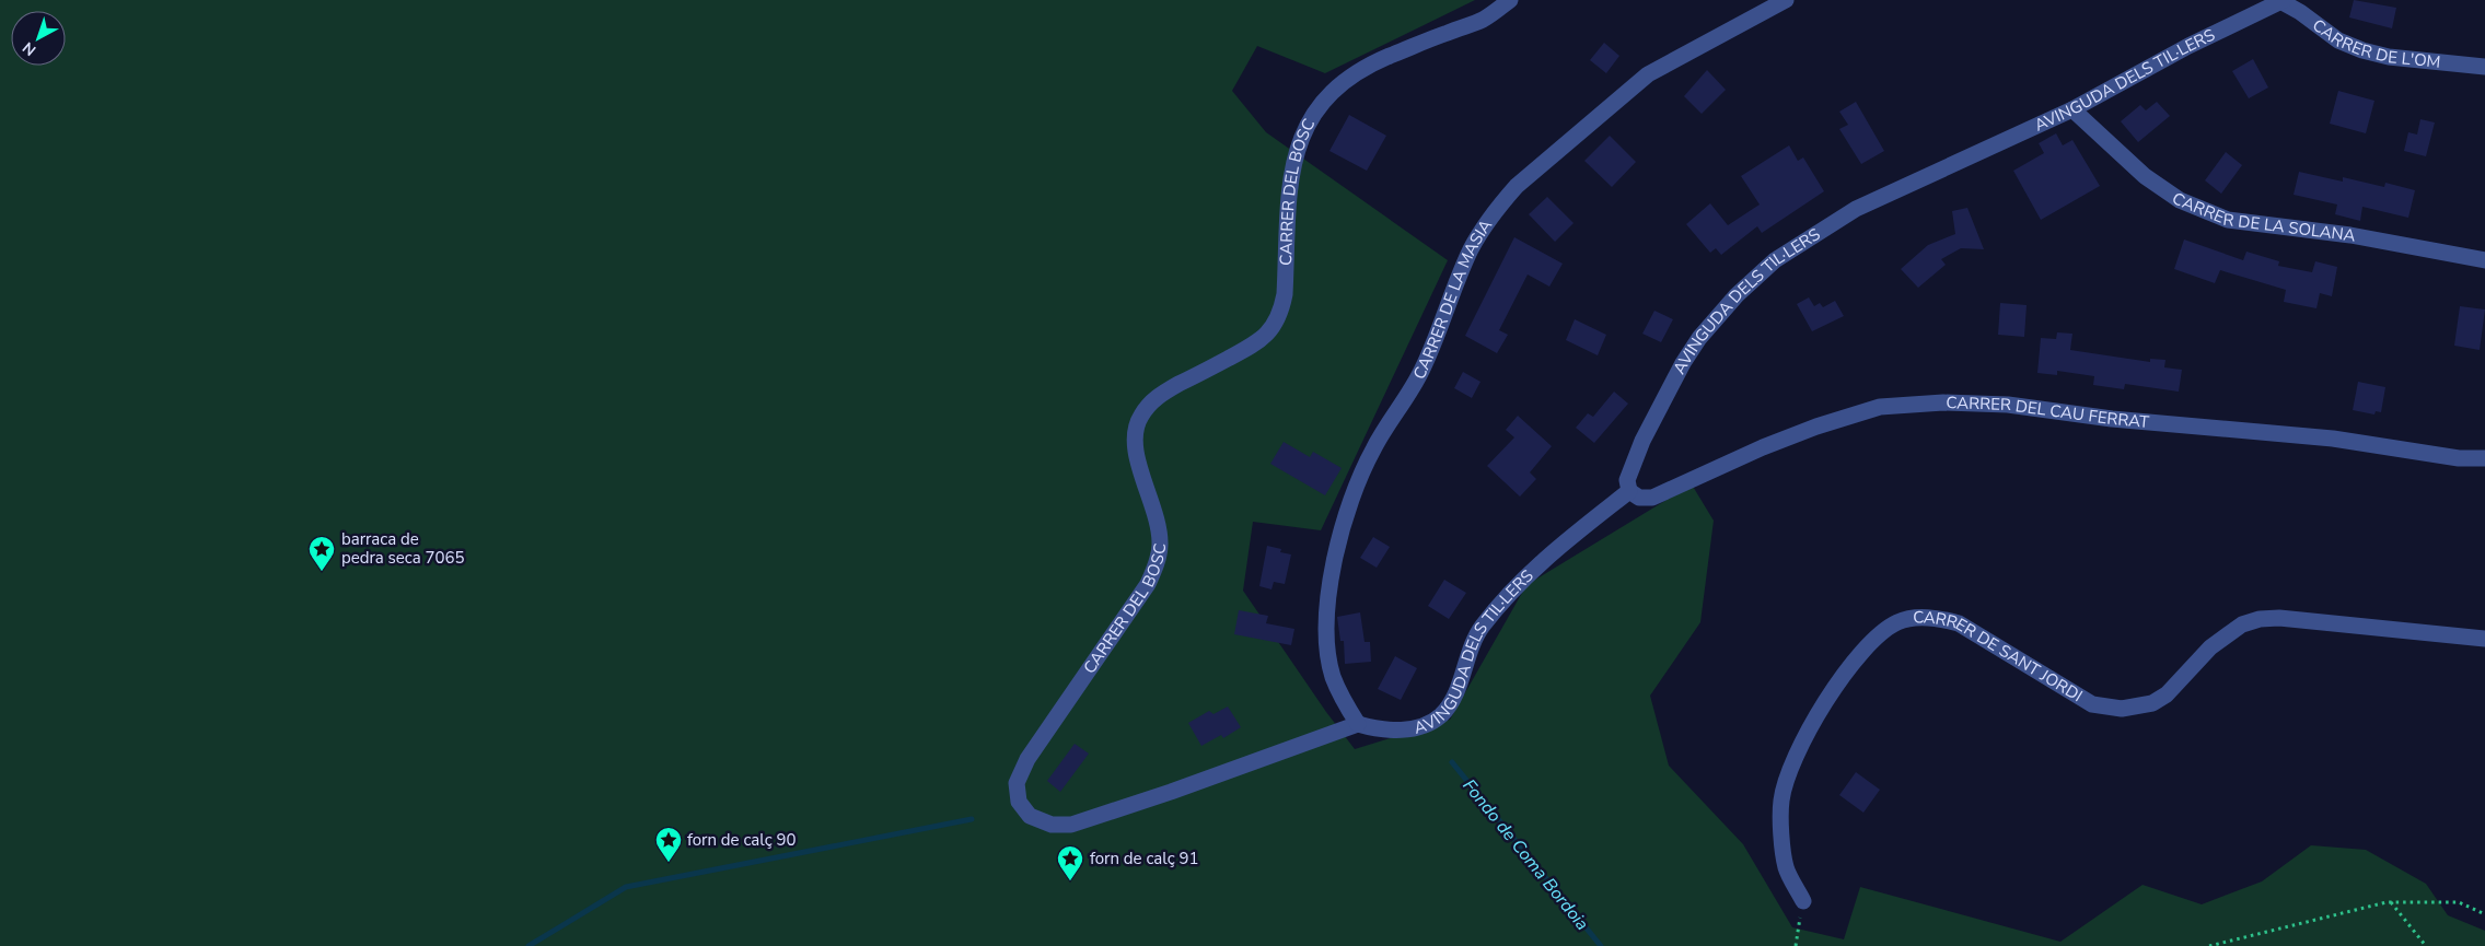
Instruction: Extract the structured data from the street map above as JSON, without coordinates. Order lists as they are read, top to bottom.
{
  "streets": {
    "street": [
      "CARRER DE L'OM",
      "AVINGUDA DELS TIL·LERS",
      "CARRER DEL BOSC",
      "CARRER DE LA SOLANA",
      "CARRER DE LA MASIA",
      "CARRER DEL CAU FERRAT",
      "CARRER DE SANT JORDI"
    ]
  },
  "crossings": [
    ["CARRER DE L'OM", "AVINGUDA DELS TIL·LERS"],
    ["AVINGUDA DELS TIL·LERS", "CARRER DEL BOSC"],
    ["AVINGUDA DELS TIL·LERS", "CARRER DE LA SOLANA"],
    ["AVINGUDA DELS TIL·LERS", "CARRER DE LA MASIA"],
    ["AVINGUDA DELS TIL·LERS", "CARRER DEL CAU FERRAT"],
    ["CARRER DEL BOSC", "CARRER DE LA MASIA"]
  ],
  "water": ["Fondo de Coma Bordoia"],
  "places": {
    "place": ["barraca de pedra seca 7065", "forn de calç 90", "forn de calç 91"]
  },
  "north": "bottom left"
}
